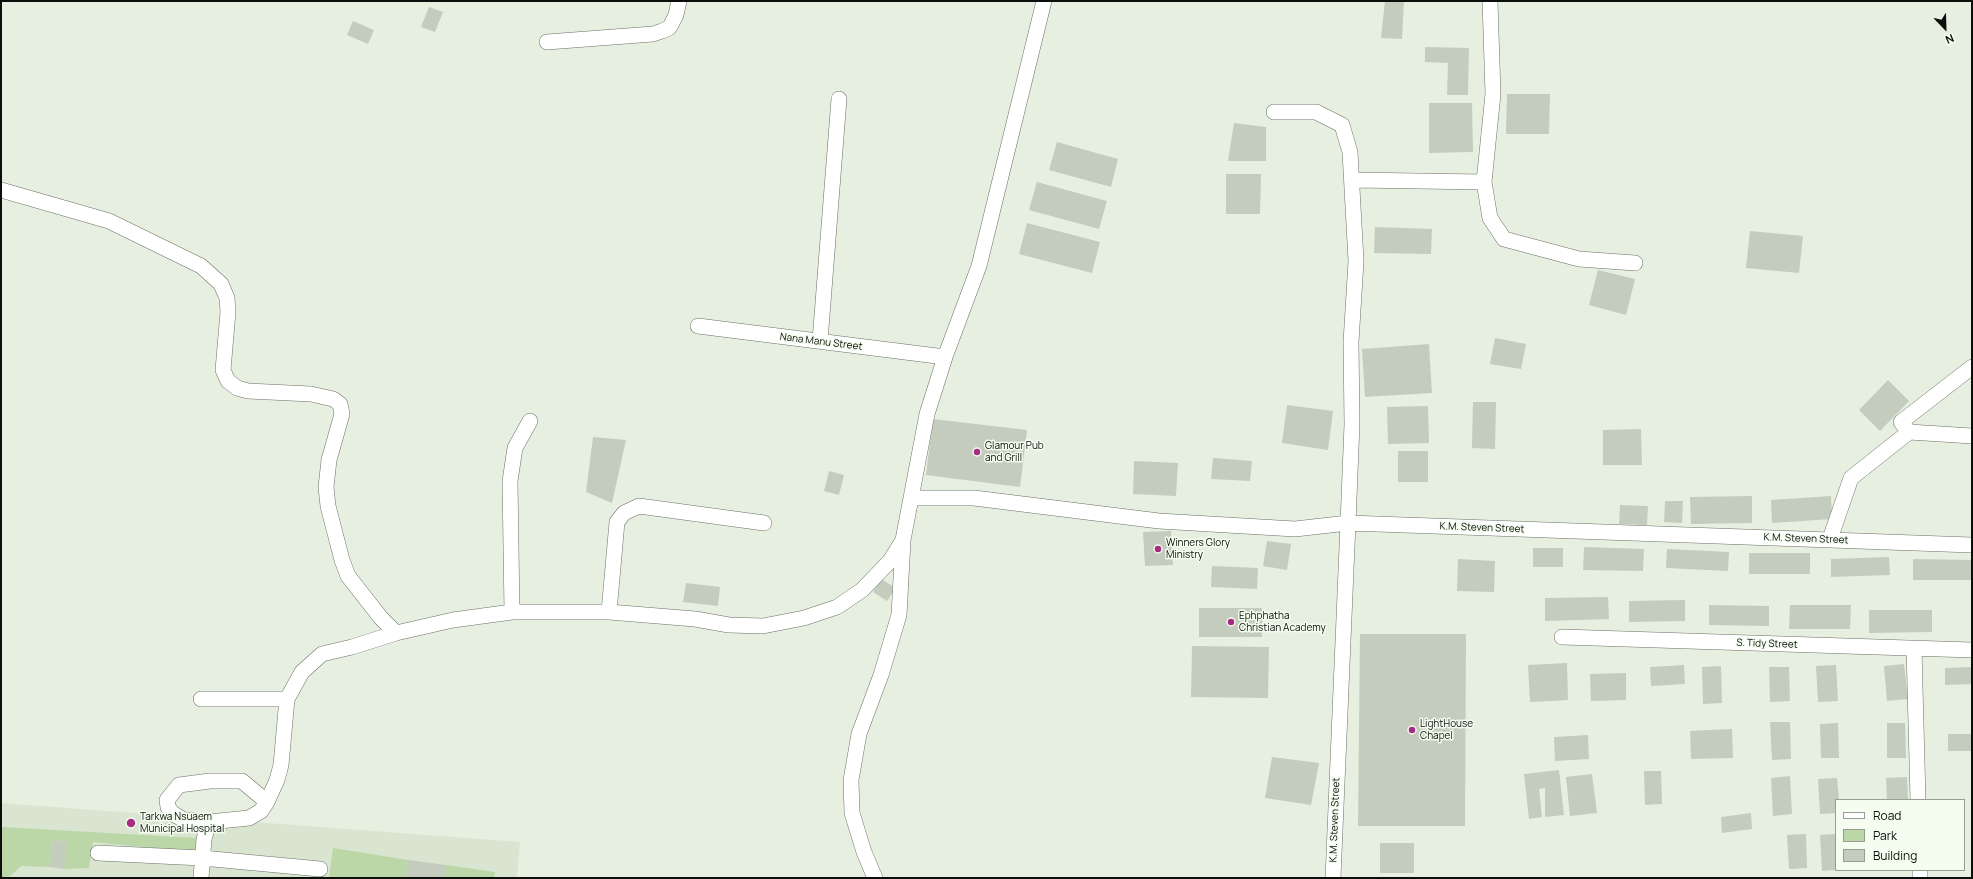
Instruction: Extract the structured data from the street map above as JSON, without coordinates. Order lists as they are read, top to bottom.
{
  "streets": {
    "street": ["Nana Manu Street", "K.M. Steven Street", "S. Tidy Street"]
  },
  "places": [
    "Glamour Pub and Grill",
    "Winners Glory Ministry",
    "Ephphatha Christian Academy",
    "LightHouse Chapel",
    "Tarkwa Nsuaem Municipal Hospital"
  ],
  "legend": ["Road", "Park", "Building"],
  "north": "bottom right"
}
